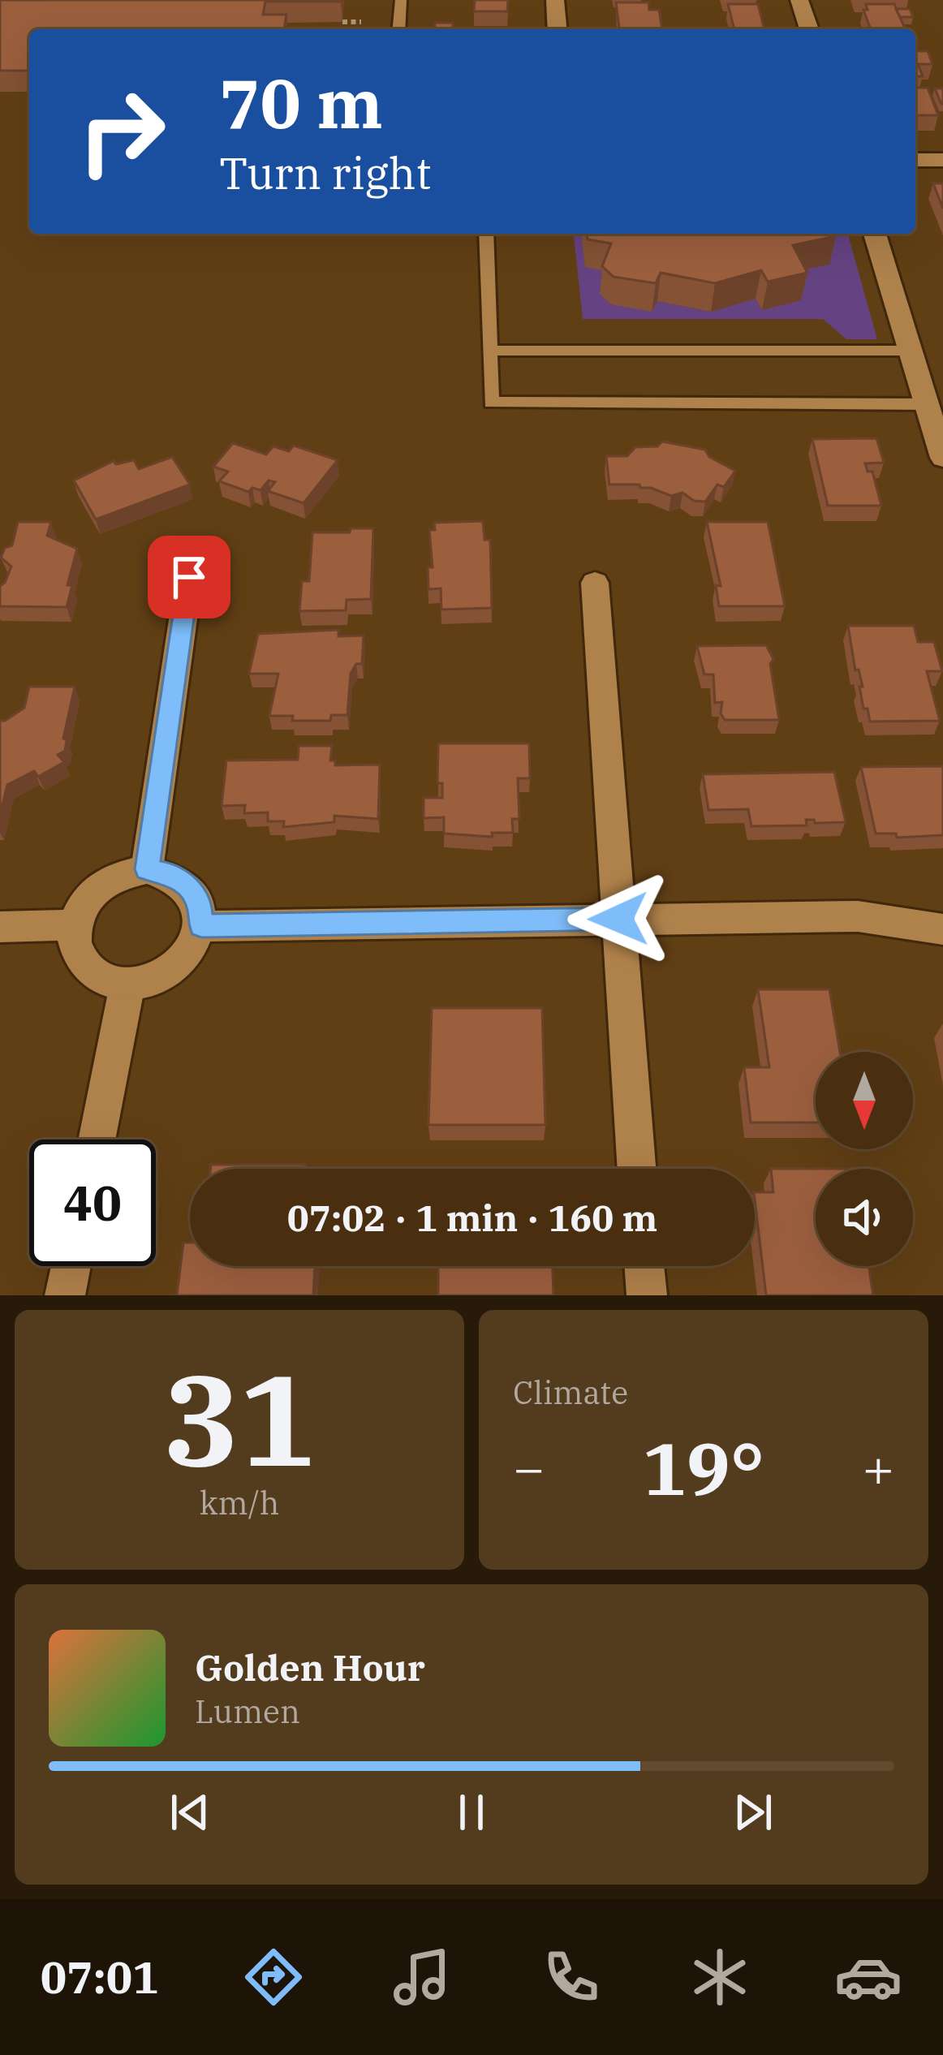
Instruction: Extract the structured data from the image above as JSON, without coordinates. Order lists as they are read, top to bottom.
{
  "north": "bottom",
  "page": {
    "turn": ["70 m", "Turn right"],
    "limit": "40",
    "trip": "07:02 · 1 min · 160 m",
    "tile": [
      ["31", "km/h"],
      "Climate"
    ],
    "heat": ["−", "19°", "+"],
    "song": ["Golden Hour", "Lumen"],
    "tabs": "07:01"
  }
}
